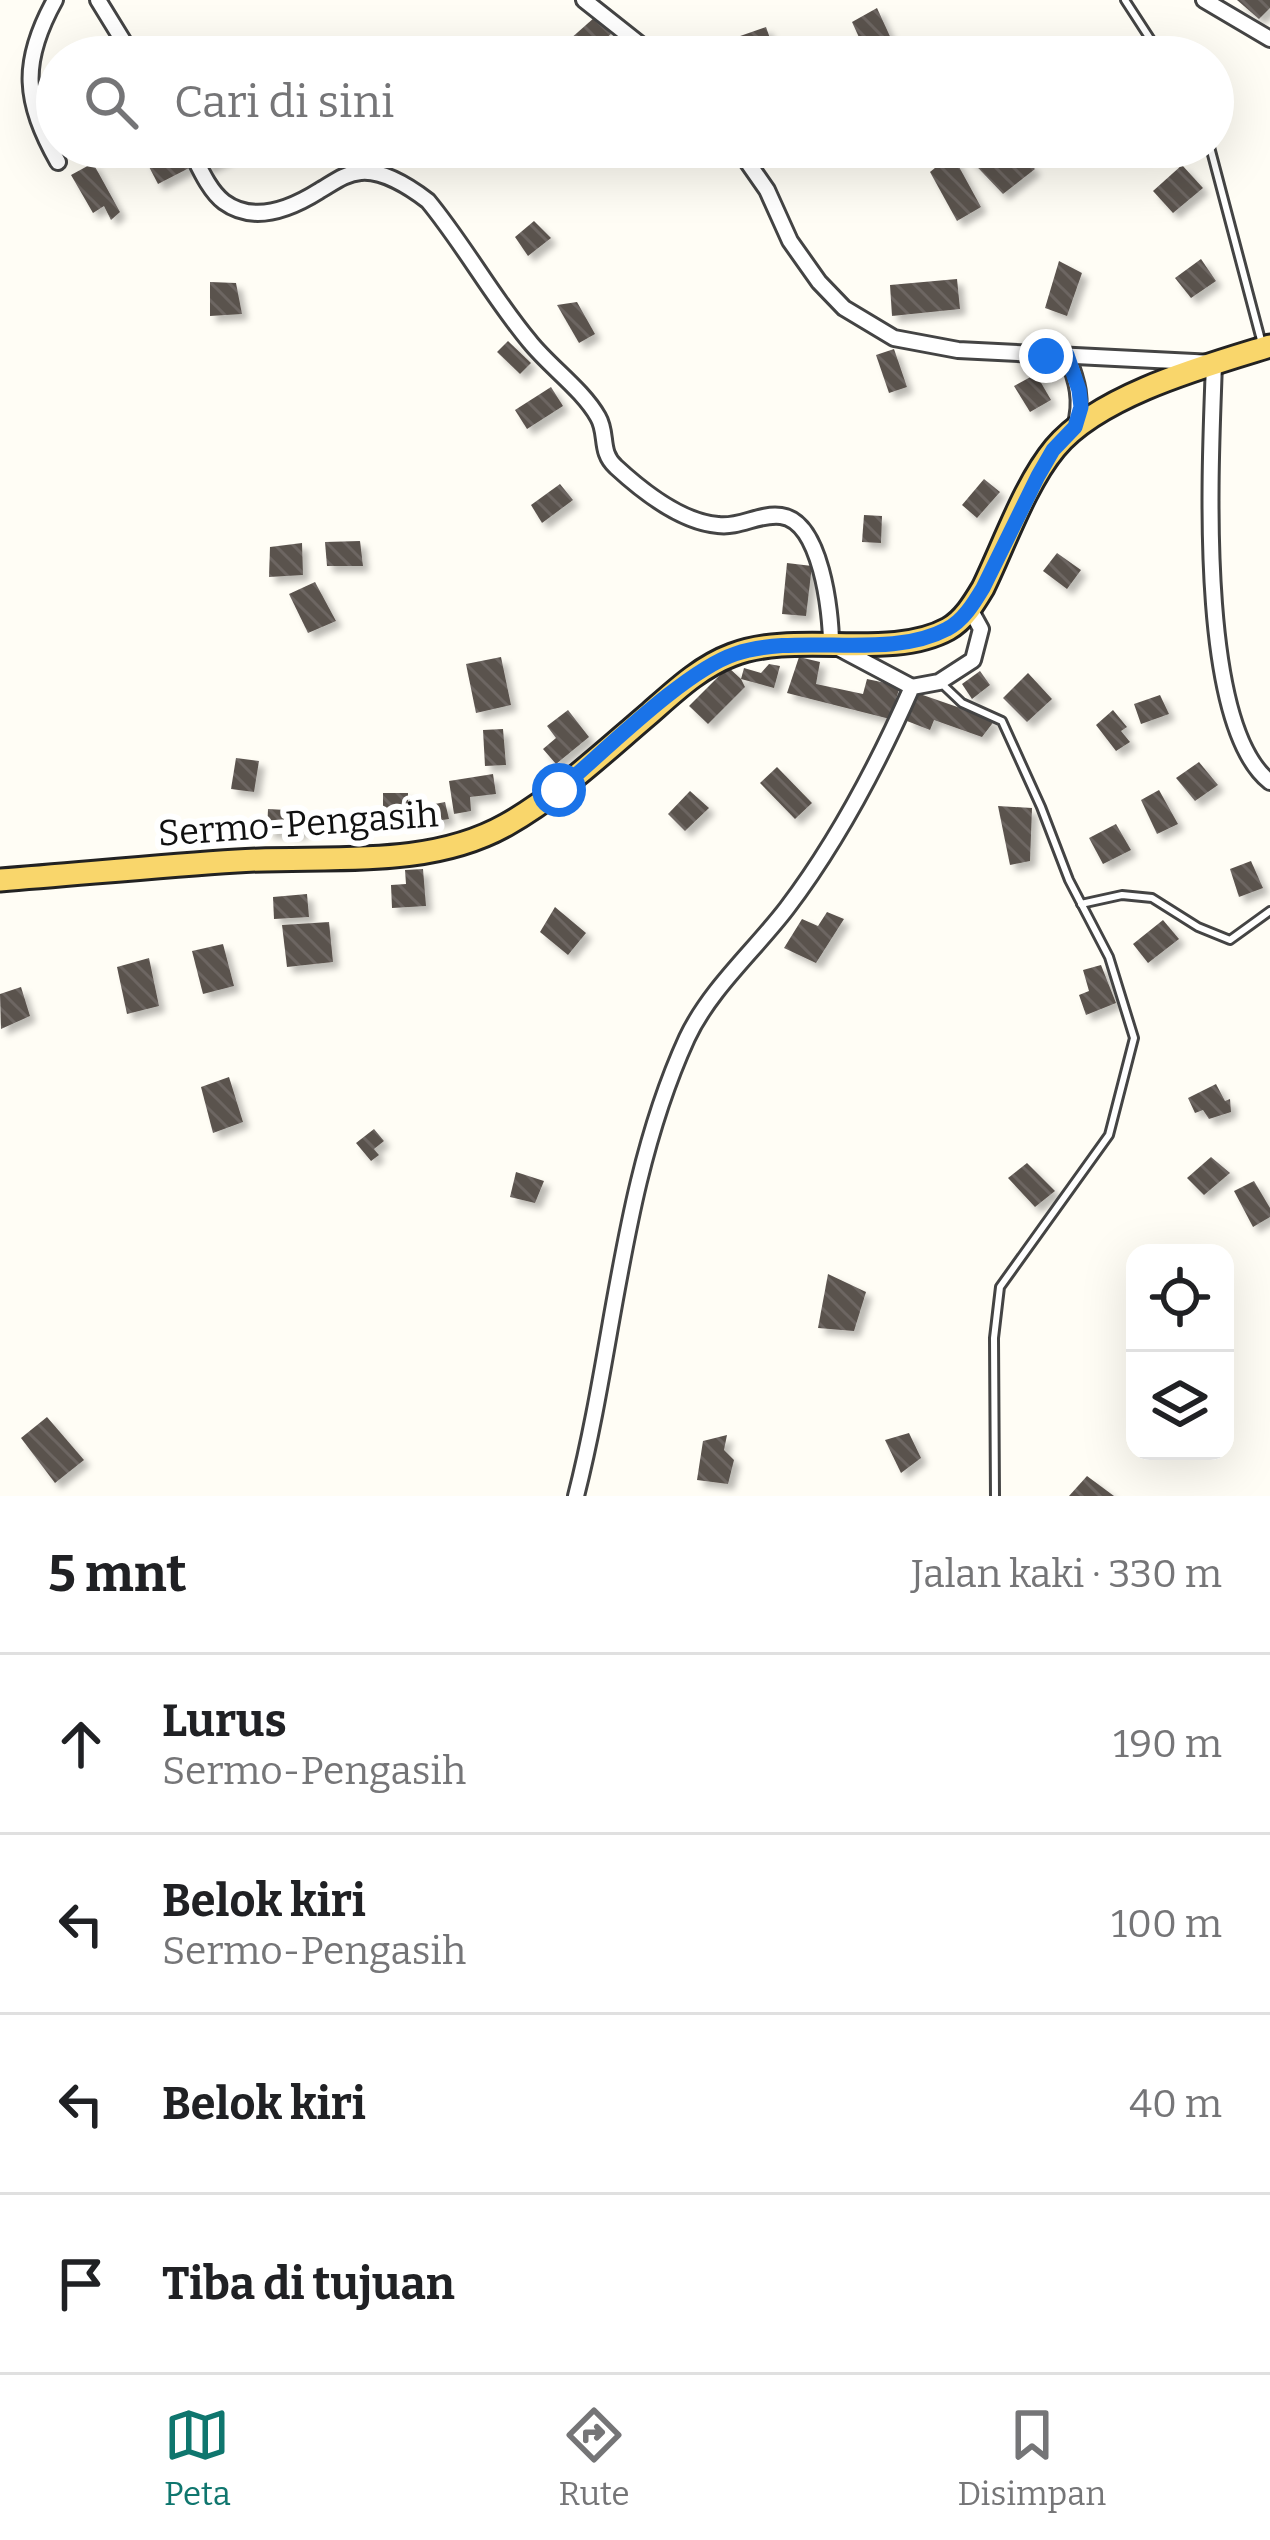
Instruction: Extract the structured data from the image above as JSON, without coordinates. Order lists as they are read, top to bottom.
{
  "streets": {
    "main road": ["Sermo-Pengasih"]
  },
  "page": {
    "search": "Cari di sini",
    "heading": ["5 mnt", "Jalan kaki · 330 m"],
    "list": [
      ["Lurus", "Sermo-Pengasih", "190 m"],
      ["Belok kiri", "Sermo-Pengasih", "100 m"],
      ["Belok kiri", "40 m"],
      "Tiba di tujuan"
    ],
    "nav": ["Peta", "Rute", "Disimpan"]
  }
}
